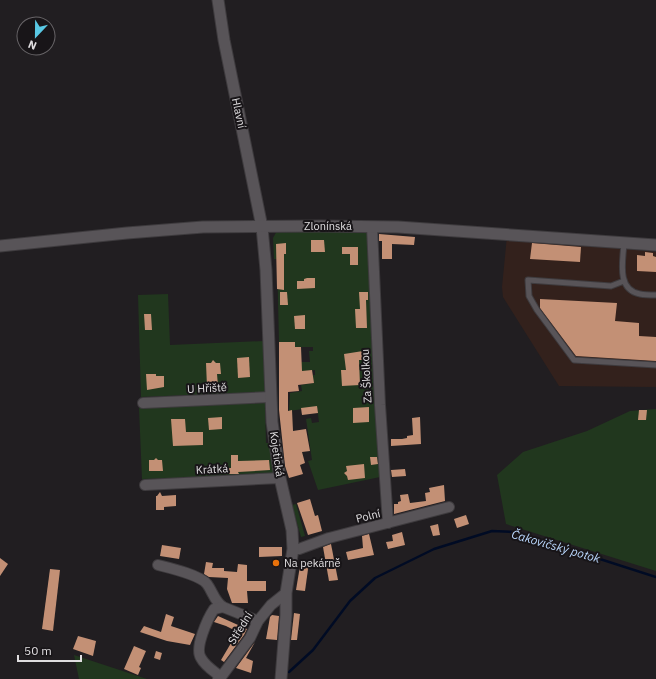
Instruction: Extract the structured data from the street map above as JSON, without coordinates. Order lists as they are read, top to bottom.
{
  "streets": {
    "street": [
      "Hlavní",
      "Zlonínská",
      "Za Školkou",
      "U Hřiště",
      "Kojetická",
      "Krátká",
      "Polní",
      "Střední"
    ]
  },
  "crossings": [
    ["Hlavní", "Zlonínská"],
    ["Hlavní", "Kojetická"],
    ["Zlonínská", "Za Školkou"],
    ["Zlonínská", "Kojetická"],
    ["Za Školkou", "Polní"],
    ["U Hřiště", "Kojetická"],
    ["Kojetická", "Krátká"],
    ["Kojetická", "Polní"],
    ["Kojetická", "Střední"]
  ],
  "water": ["Čakovičský potok"],
  "places": ["Na pekárně"],
  "scale_bar": "50 m",
  "north": "bottom"
}
